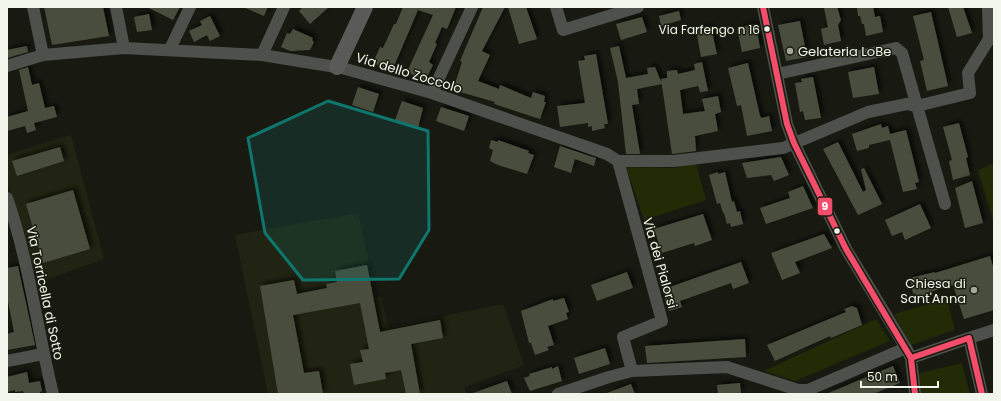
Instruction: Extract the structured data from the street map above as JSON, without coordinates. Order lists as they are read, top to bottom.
{
  "streets": {
    "street": ["Via dello Zoccolo", "Via dei Pialorsi", "Via Torricella di Sotto"]
  },
  "crossings": [
    ["Via dello Zoccolo", "Via dei Pialorsi"]
  ],
  "places": ["Via Farfengo n 16", "Gelateria LoBe", "Chiesa di Sant'Anna"],
  "lines": ["transit line 9"],
  "scale_bar": "50 m"
}
